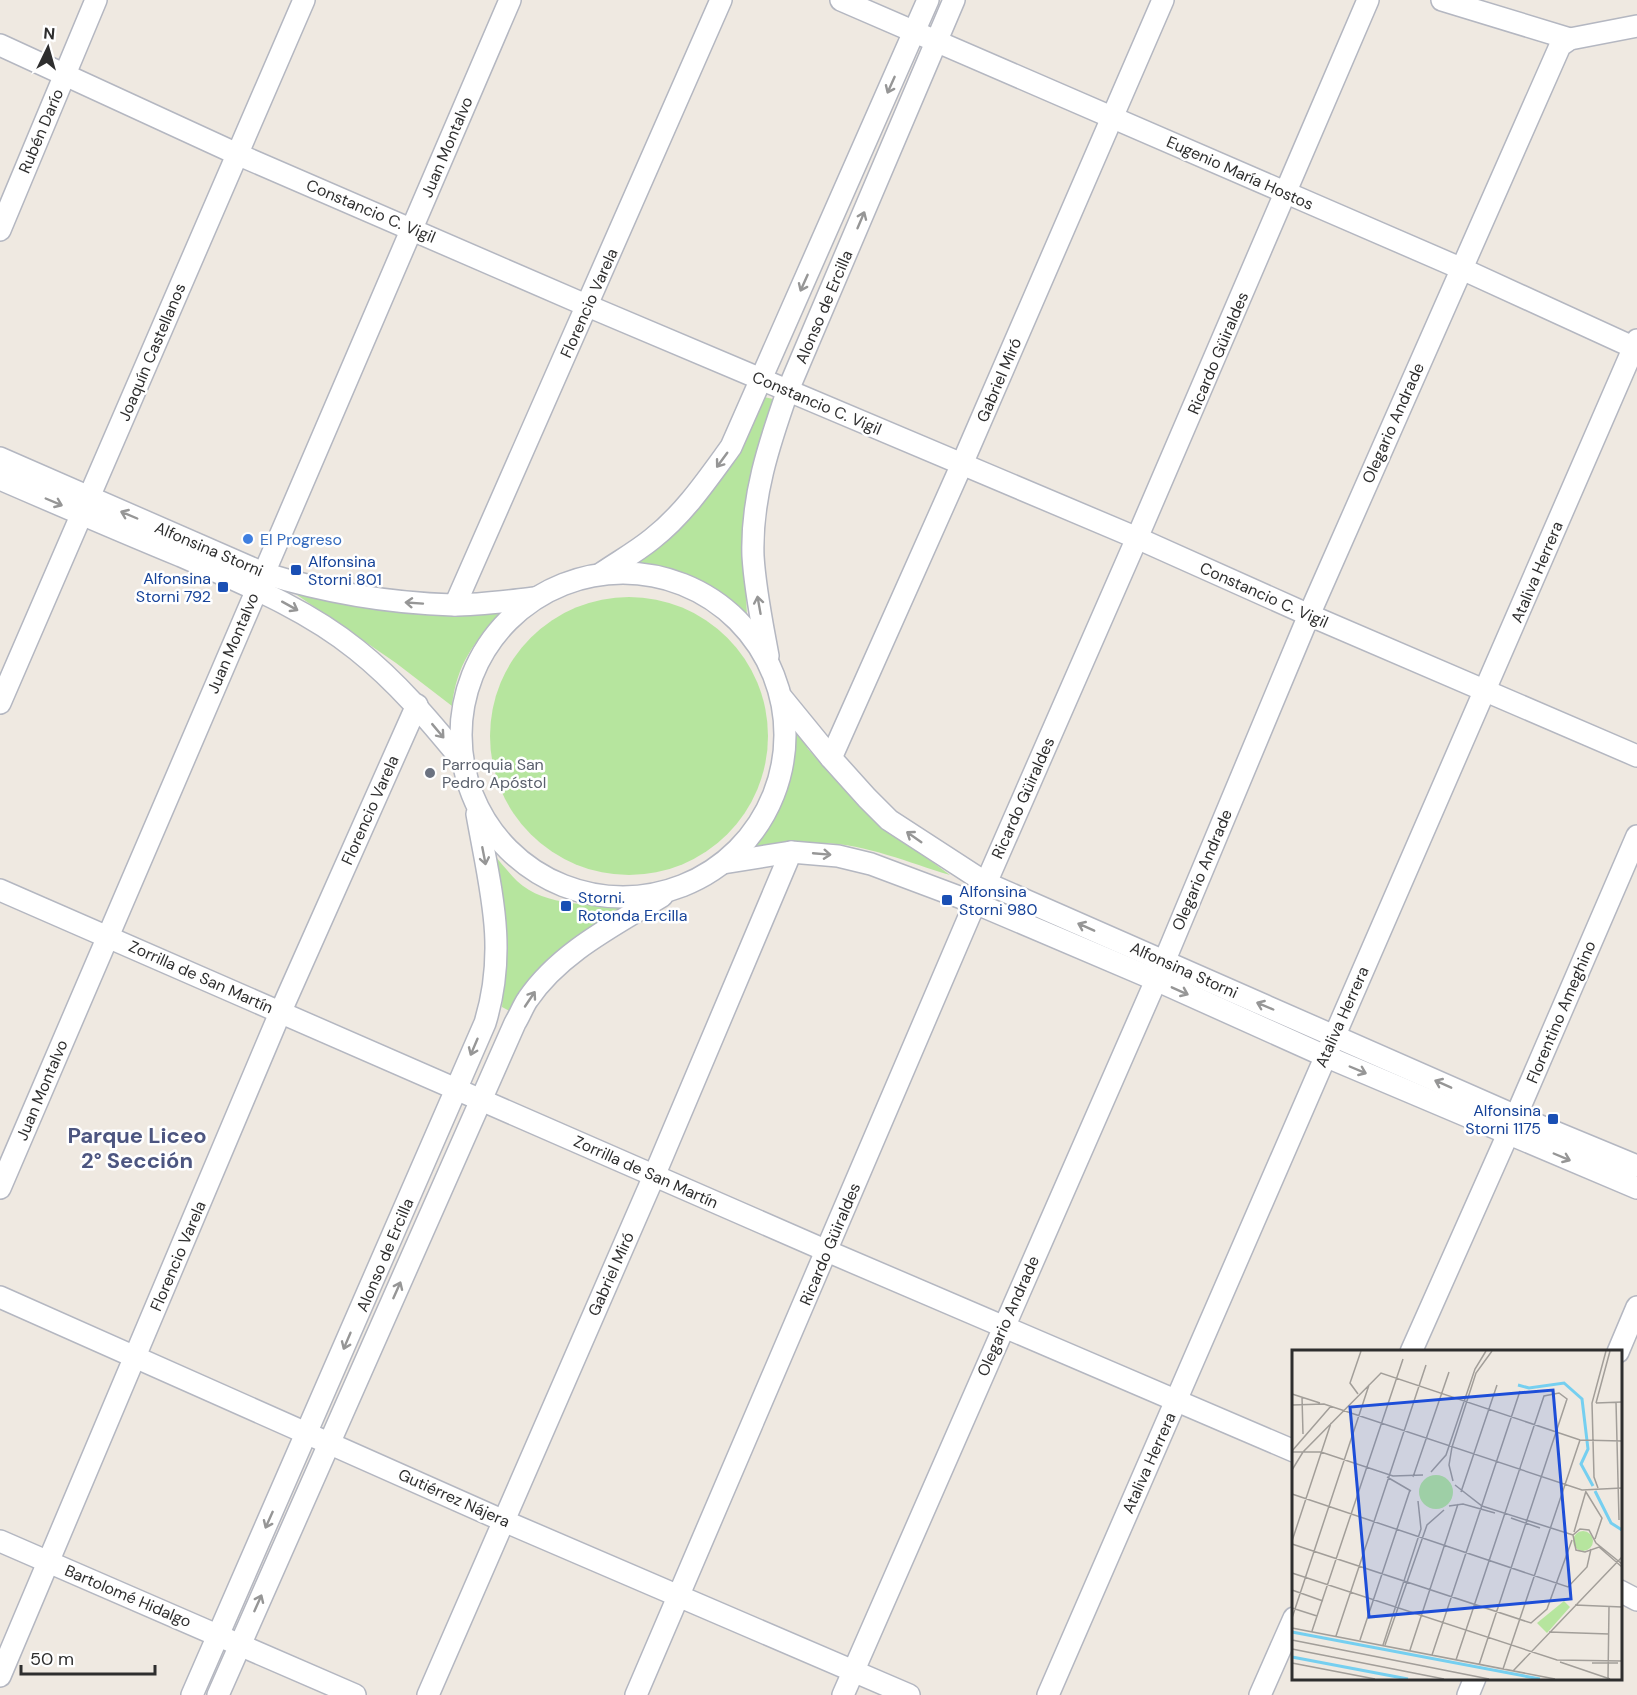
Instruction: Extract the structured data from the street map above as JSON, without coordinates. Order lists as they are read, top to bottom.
{
  "streets": {
    "street": [
      "Rubén Darío",
      "Juan Montalvo",
      "Eugenio María Hostos",
      "Constancio C. Vigil",
      "Florencio Varela",
      "Alonso de Ercilla",
      "Joaquín Castellanos",
      "Ricardo Güiraldes",
      "Gabriel Miró",
      "Olegario Andrade",
      "Alfonsina Storni",
      "Ataliva Herrera",
      "Zorrilla de San Martín",
      "Florentino Ameghino",
      "Gutiérrez Nájera",
      "Bartolomé Hidalgo"
    ]
  },
  "crossings": [
    ["Rubén Darío", "Constancio C. Vigil"],
    ["Juan Montalvo", "Constancio C. Vigil"],
    ["Juan Montalvo", "Alfonsina Storni"],
    ["Juan Montalvo", "Zorrilla de San Martín"],
    ["Eugenio María Hostos", "Alonso de Ercilla"],
    ["Eugenio María Hostos", "Ricardo Güiraldes"],
    ["Eugenio María Hostos", "Gabriel Miró"],
    ["Eugenio María Hostos", "Olegario Andrade"],
    ["Eugenio María Hostos", "Ataliva Herrera"],
    ["Constancio C. Vigil", "Florencio Varela"],
    ["Constancio C. Vigil", "Alonso de Ercilla"],
    ["Constancio C. Vigil", "Joaquín Castellanos"],
    ["Constancio C. Vigil", "Ricardo Güiraldes"],
    ["Constancio C. Vigil", "Gabriel Miró"],
    ["Constancio C. Vigil", "Olegario Andrade"],
    ["Constancio C. Vigil", "Ataliva Herrera"],
    ["Florencio Varela", "Alfonsina Storni"],
    ["Florencio Varela", "Zorrilla de San Martín"],
    ["Florencio Varela", "Gutiérrez Nájera"],
    ["Florencio Varela", "Bartolomé Hidalgo"],
    ["Alonso de Ercilla", "Zorrilla de San Martín"],
    ["Alonso de Ercilla", "Gutiérrez Nájera"],
    ["Alonso de Ercilla", "Bartolomé Hidalgo"],
    ["Joaquín Castellanos", "Alfonsina Storni"],
    ["Ricardo Güiraldes", "Alfonsina Storni"],
    ["Ricardo Güiraldes", "Zorrilla de San Martín"],
    ["Ricardo Güiraldes", "Gutiérrez Nájera"],
    ["Gabriel Miró", "Alfonsina Storni"],
    ["Gabriel Miró", "Zorrilla de San Martín"],
    ["Gabriel Miró", "Gutiérrez Nájera"],
    ["Olegario Andrade", "Alfonsina Storni"],
    ["Olegario Andrade", "Zorrilla de San Martín"],
    ["Olegario Andrade", "Gutiérrez Nájera"],
    ["Alfonsina Storni", "Ataliva Herrera"],
    ["Alfonsina Storni", "Florentino Ameghino"],
    ["Ataliva Herrera", "Zorrilla de San Martín"]
  ],
  "districts": ["Parque Liceo 2° Sección"],
  "places": {
    "other": ["El Progreso", "Parroquia San Pedro Apóstol"],
    "transit": [
      "Alfonsina Storni 801",
      "Alfonsina Storni 792",
      "Alfonsina Storni 980",
      "Storni. Rotonda Ercilla",
      "Alfonsina Storni 1175"
    ]
  },
  "scale_bar": "50 m",
  "north": "top"
}
